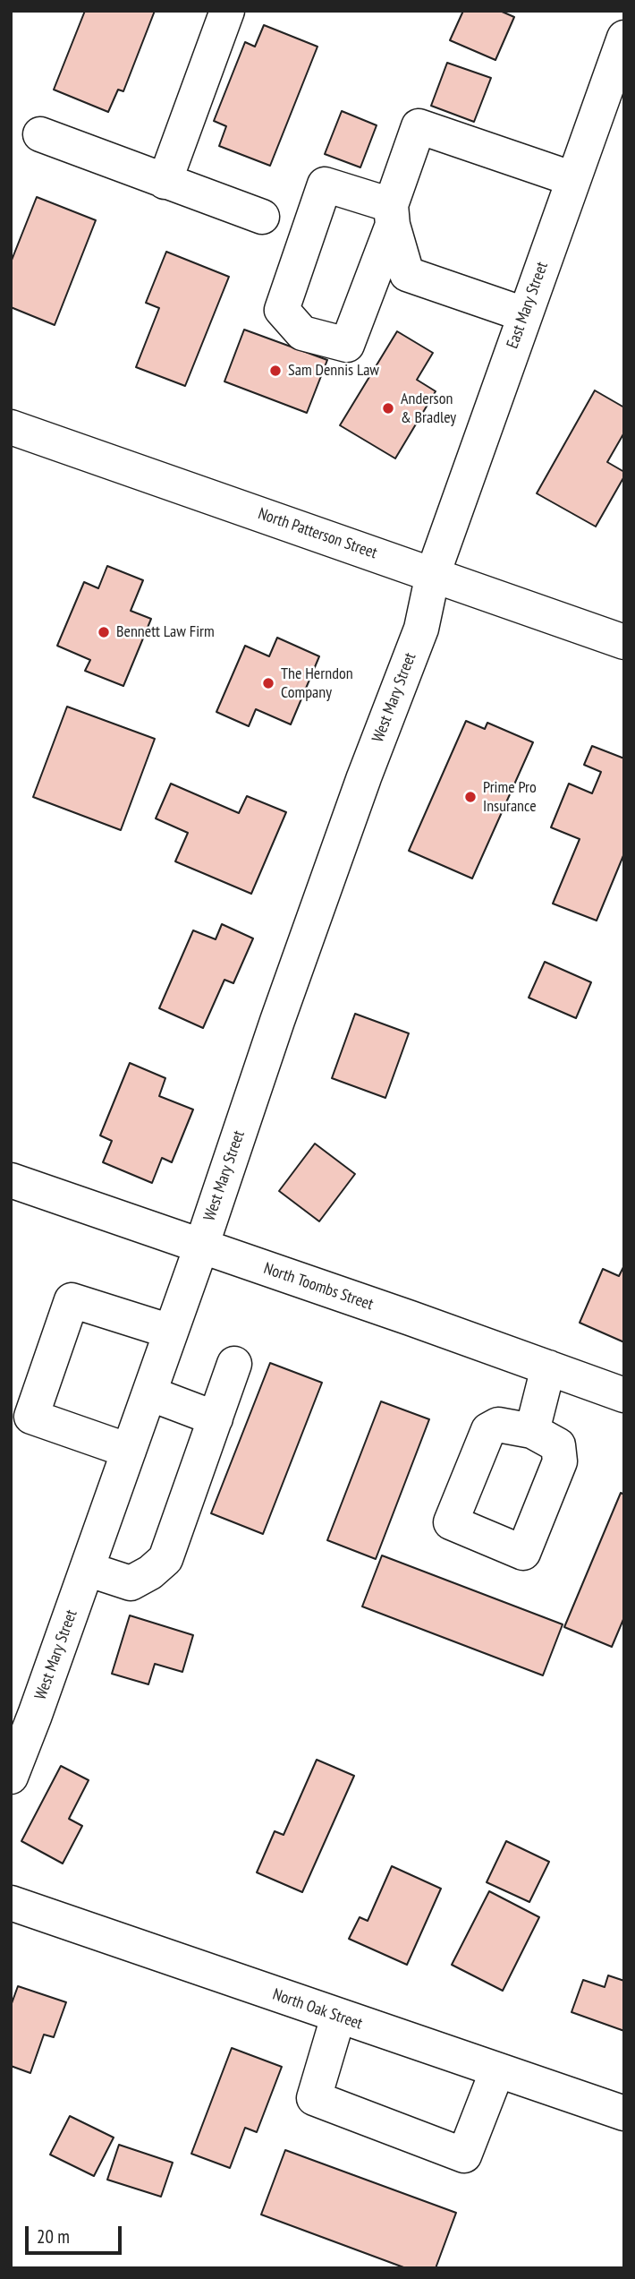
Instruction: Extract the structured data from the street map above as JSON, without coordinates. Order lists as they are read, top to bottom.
{
  "streets": {
    "street": [
      "East Mary Street",
      "North Patterson Street",
      "West Mary Street",
      "North Toombs Street",
      "North Oak Street"
    ]
  },
  "crossings": [
    ["East Mary Street", "North Patterson Street"],
    ["East Mary Street", "West Mary Street"],
    ["North Patterson Street", "West Mary Street"],
    ["West Mary Street", "North Toombs Street"]
  ],
  "places": [
    "Sam Dennis Law",
    "Anderson & Bradley",
    "Bennett Law Firm",
    "The Herndon Company",
    "Prime Pro Insurance"
  ],
  "scale_bar": "20 m"
}
